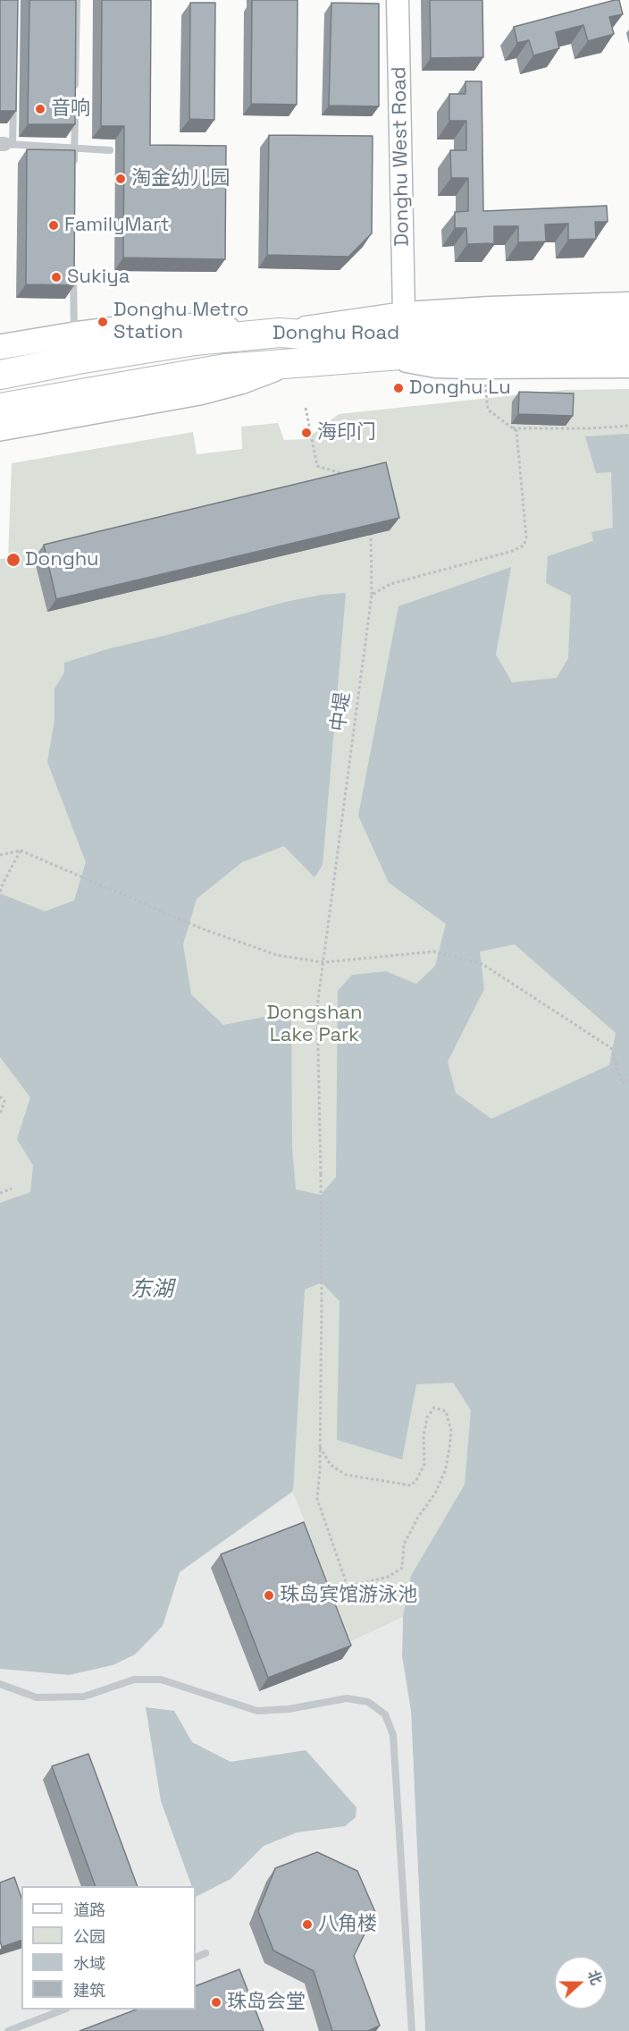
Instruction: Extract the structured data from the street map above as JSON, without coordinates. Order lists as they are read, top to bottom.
{
  "streets": {
    "highway": ["Donghu Road"],
    "main road": ["Donghu West Road"],
    "path": ["中堤"]
  },
  "water": ["东湖"],
  "parks": ["Dongshan Lake Park"],
  "places": [
    "音响",
    "淘金幼儿园",
    "FamilyMart",
    "Sukiya",
    "Donghu Metro Station",
    "Donghu Lu",
    "海印门",
    "Donghu",
    "珠岛宾馆游泳池",
    "八角楼",
    "珠岛会堂"
  ],
  "legend": [
    "道路",
    "公园",
    "水域",
    "建筑"
  ],
  "north": "right"
}
